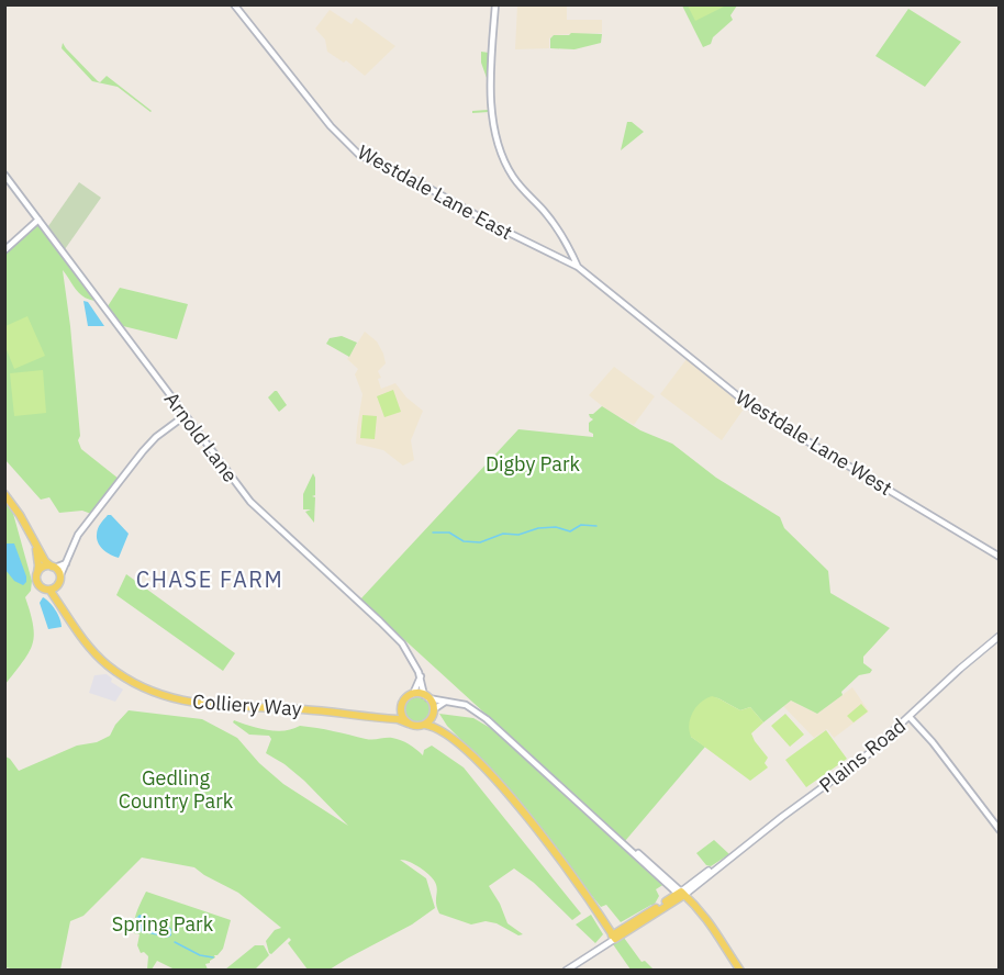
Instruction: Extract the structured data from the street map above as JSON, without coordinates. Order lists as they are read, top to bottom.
{
  "streets": {
    "main road": ["Colliery Way", "Plains Road"],
    "street": ["Westdale Lane East", "Arnold Lane", "Westdale Lane West"]
  },
  "crossings": [
    ["Westdale Lane East", "Westdale Lane West"],
    ["Arnold Lane", "Colliery Way"]
  ],
  "districts": ["CHASE FARM"],
  "parks": ["Digby Park", "Gedling Country Park", "Spring Park"]
}
